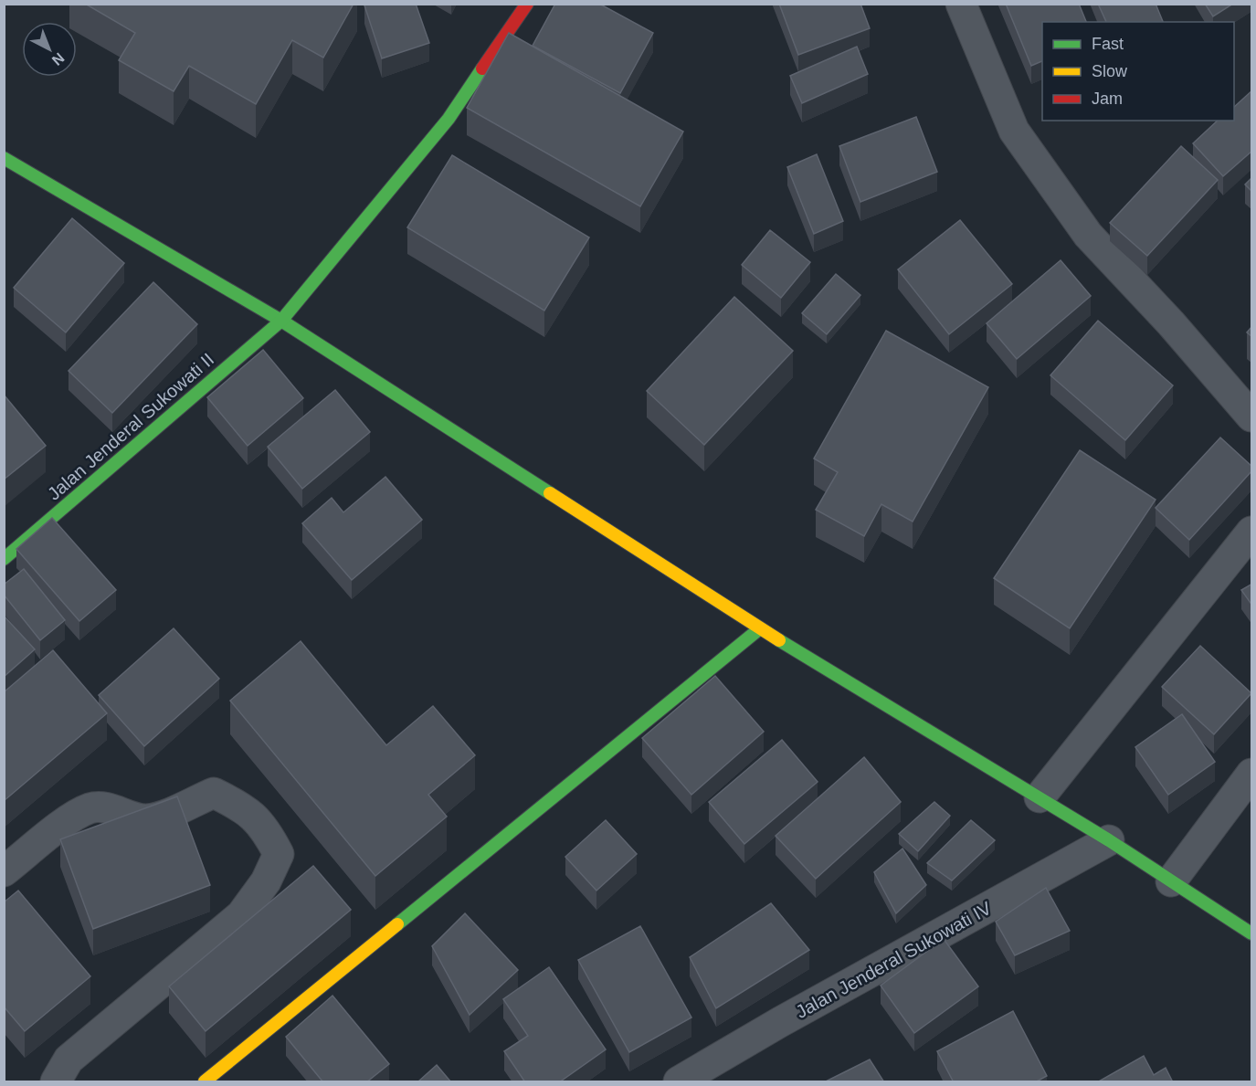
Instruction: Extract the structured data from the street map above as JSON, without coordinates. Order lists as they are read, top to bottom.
{
  "streets": {
    "street": ["Jalan Jenderal Sukowati II", "Jalan Jenderal Sukowati IV"]
  },
  "legend": ["Fast", "Slow", "Jam"],
  "north": "bottom right"
}
